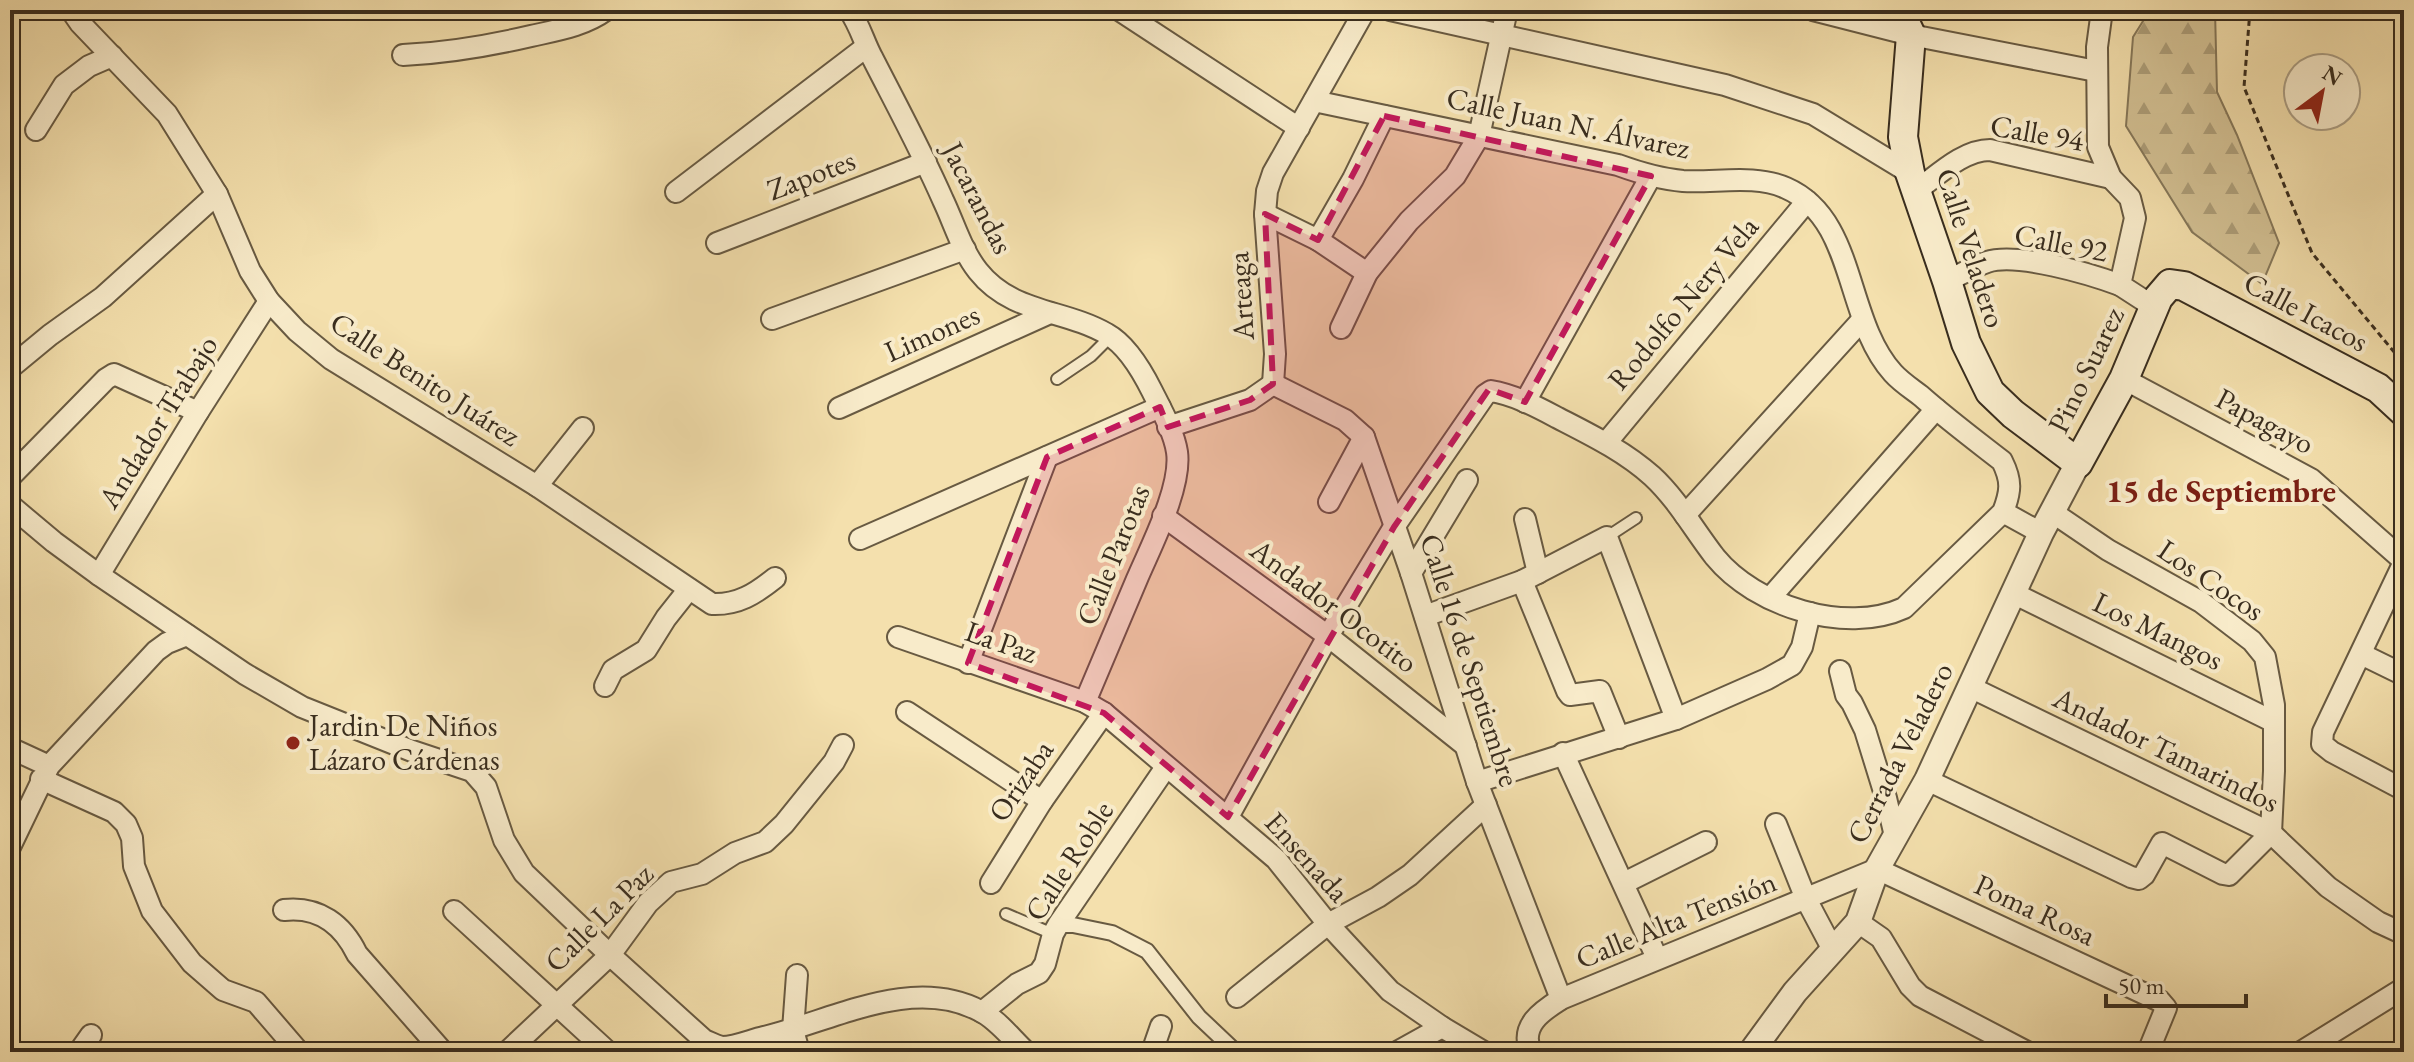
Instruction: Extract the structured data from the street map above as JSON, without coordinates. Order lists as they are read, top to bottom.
{
  "streets": {
    "main road": ["Calle Veladero", "Calle Icacos", "Pino Suarez"],
    "street": [
      "Calle Juan N. Álvarez",
      "Calle 94",
      "Zapotes",
      "Jacarandas",
      "Calle 92",
      "Arteaga",
      "Rodolfo Nery Vela",
      "Limones",
      "Calle Benito Juárez",
      "Papagayo",
      "Andador Trabajo",
      "Calle Parotas",
      "Los Cocos",
      "Andador Ocotito",
      "Los Mangos",
      "La Paz",
      "Calle 16 de Septiembre",
      "Andador Tamarindos",
      "Cerrada Veladero",
      "Orizaba",
      "Ensenada",
      "Calle Roble",
      "Poma Rosa",
      "Calle La Paz",
      "Calle Alta Tensión"
    ]
  },
  "crossings": [
    ["Calle Juan N. Álvarez", "Arteaga"],
    ["Calle Juan N. Álvarez", "Rodolfo Nery Vela"],
    ["Calle 94", "Calle Veladero"],
    ["Calle 94", "Pino Suarez"],
    ["Zapotes", "Jacarandas"],
    ["Jacarandas", "Limones"],
    ["Jacarandas", "Calle Parotas"],
    ["Calle 92", "Calle Veladero"],
    ["Calle 92", "Pino Suarez"],
    ["Calle Veladero", "Pino Suarez"],
    ["Calle Veladero", "Cerrada Veladero"],
    ["Calle Icacos", "Pino Suarez"],
    ["Pino Suarez", "Papagayo"],
    ["Pino Suarez", "Cerrada Veladero"],
    ["Calle Benito Juárez", "Andador Trabajo"],
    ["Calle Parotas", "Andador Ocotito"],
    ["Calle Parotas", "La Paz"],
    ["Calle Parotas", "Ensenada"],
    ["Los Cocos", "Los Mangos"],
    ["Los Cocos", "Andador Tamarindos"],
    ["Los Cocos", "Cerrada Veladero"],
    ["Andador Ocotito", "Calle 16 de Septiembre"],
    ["Los Mangos", "Cerrada Veladero"],
    ["La Paz", "Ensenada"],
    ["Calle 16 de Septiembre", "Calle Alta Tensión"],
    ["Andador Tamarindos", "Cerrada Veladero"],
    ["Cerrada Veladero", "Poma Rosa"],
    ["Cerrada Veladero", "Calle Alta Tensión"],
    ["Orizaba", "Ensenada"],
    ["Ensenada", "Calle Roble"],
    ["Poma Rosa", "Calle Alta Tensión"]
  ],
  "districts": ["15 de Septiembre"],
  "places": ["Jardin De Niños Lázaro Cárdenas"],
  "scale_bar": "50 m",
  "north": "top right"
}
